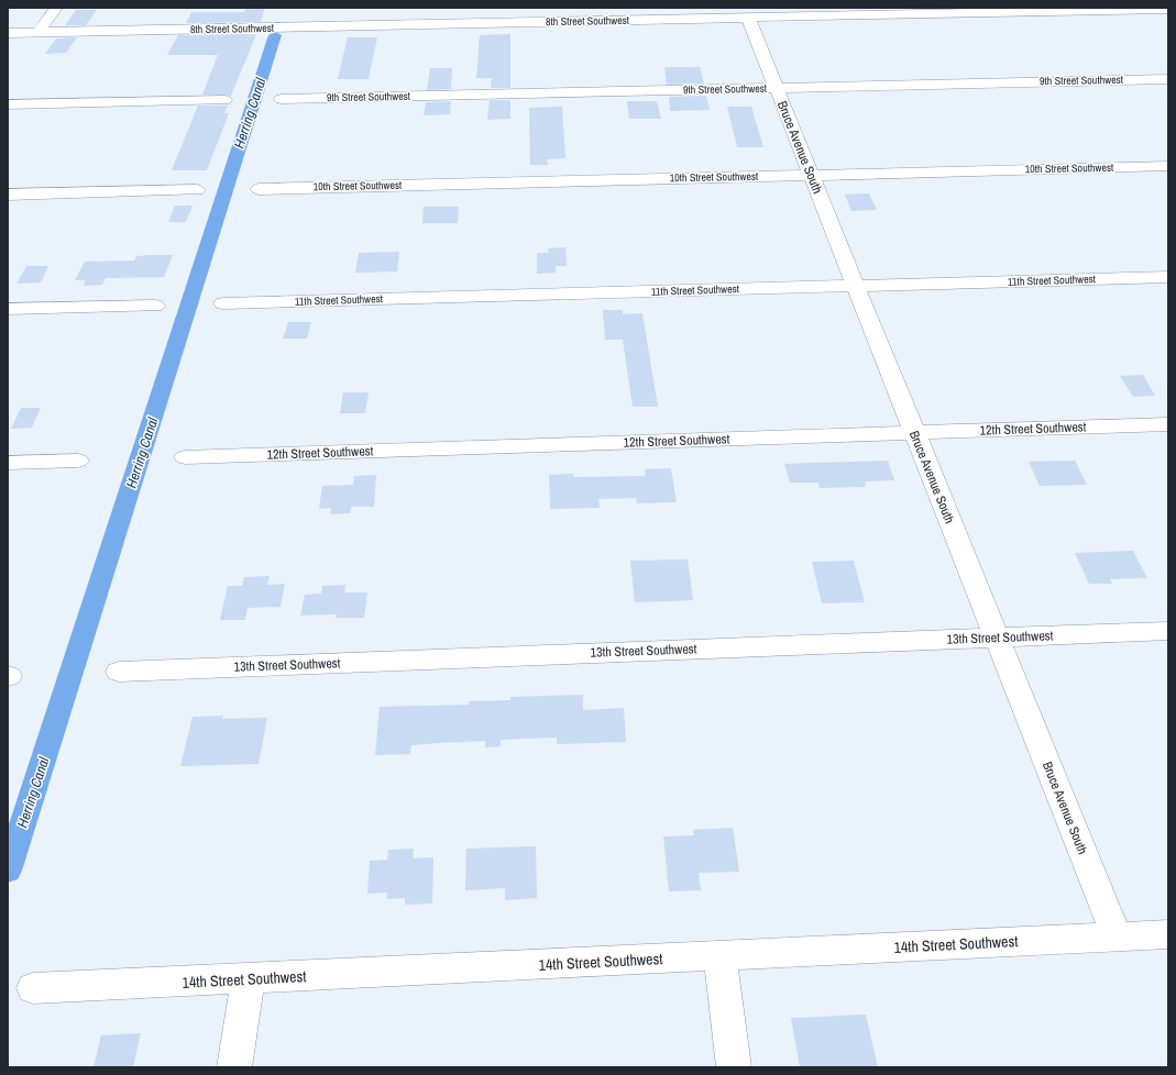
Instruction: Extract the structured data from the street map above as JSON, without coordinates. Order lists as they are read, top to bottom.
{
  "streets": {
    "street": [
      "8th Street Southwest",
      "9th Street Southwest",
      "Bruce Avenue South",
      "10th Street Southwest",
      "11th Street Southwest",
      "12th Street Southwest",
      "13th Street Southwest",
      "14th Street Southwest"
    ]
  },
  "crossings": [
    ["8th Street Southwest", "Bruce Avenue South"],
    ["9th Street Southwest", "Bruce Avenue South"],
    ["Bruce Avenue South", "10th Street Southwest"],
    ["Bruce Avenue South", "11th Street Southwest"],
    ["Bruce Avenue South", "12th Street Southwest"],
    ["Bruce Avenue South", "13th Street Southwest"],
    ["Bruce Avenue South", "14th Street Southwest"]
  ],
  "water": ["Herring Canal"]
}
